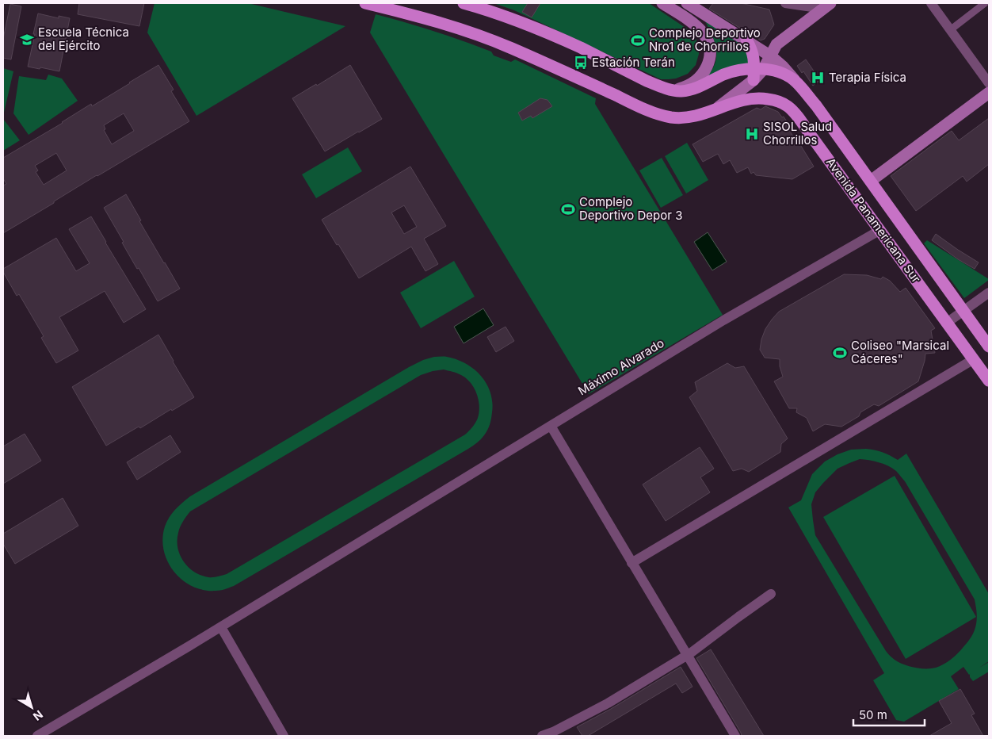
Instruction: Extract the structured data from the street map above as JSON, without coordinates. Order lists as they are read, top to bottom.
{
  "streets": {
    "main road": ["Avenida Panamericana Sur"],
    "street": ["Máximo Alvarado"]
  },
  "crossings": [
    ["Avenida Panamericana Sur", "Máximo Alvarado"]
  ],
  "places": {
    "school or university": ["Escuela Técnica del Ejército"],
    "sports": ["Complejo Deportivo Nro1 de Chorrillos", "Complejo Deportivo Depor 3", "Coliseo \"Marsical Cáceres\""],
    "bus stop": ["Estación Terán"],
    "hospital": ["Terapia Física", "SISOL Salud Chorrillos"]
  },
  "scale_bar": "50 m",
  "north": "bottom right"
}
